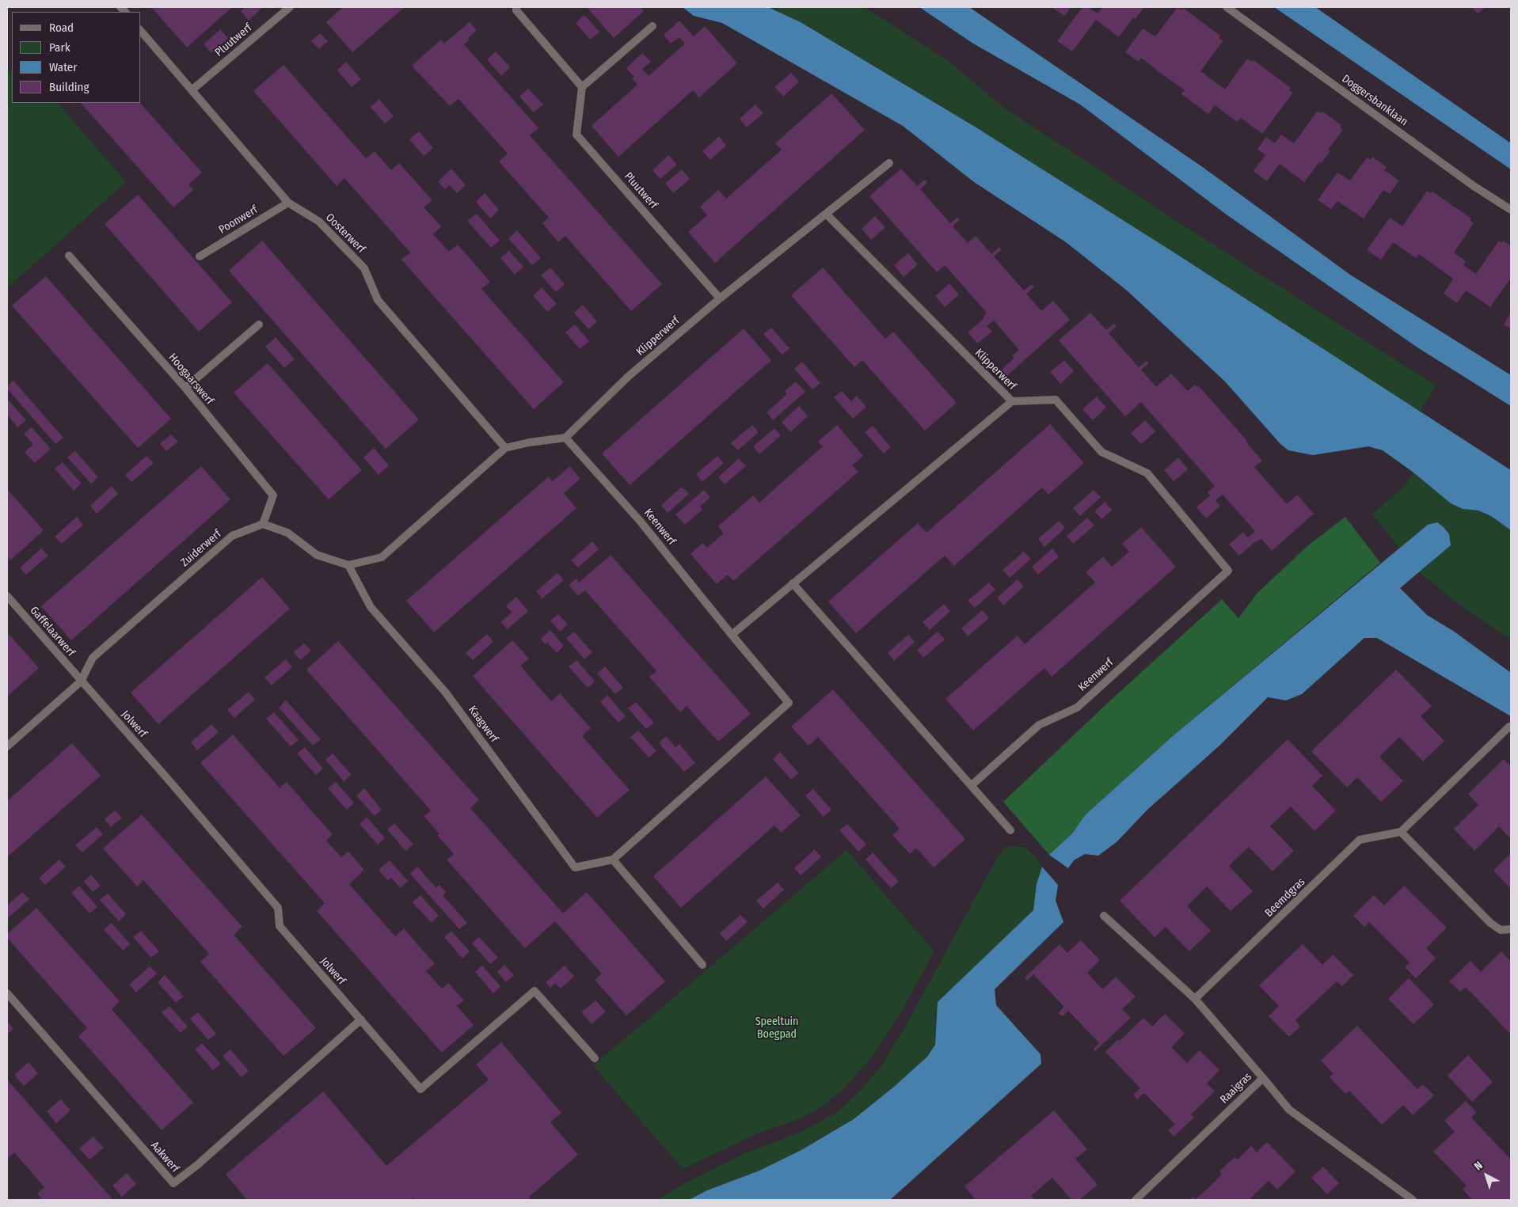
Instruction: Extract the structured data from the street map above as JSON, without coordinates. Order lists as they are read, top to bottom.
{
  "streets": {
    "street": [
      "Pluutwerf",
      "Doggersbanklaan",
      "Poonwerf",
      "Oosterwerf",
      "Klipperwerf",
      "Hoogaarswerf",
      "Keenwerf",
      "Zuiderwerf",
      "Gaffelaarwerf",
      "Jolwerf",
      "Kaagwerf",
      "Beemdgras",
      "Raaigras",
      "Aakwerf"
    ]
  },
  "crossings": [
    ["Pluutwerf", "Oosterwerf"],
    ["Pluutwerf", "Klipperwerf"],
    ["Poonwerf", "Oosterwerf"],
    ["Klipperwerf", "Keenwerf"],
    ["Hoogaarswerf", "Zuiderwerf"],
    ["Keenwerf", "Kaagwerf"],
    ["Zuiderwerf", "Gaffelaarwerf"],
    ["Zuiderwerf", "Jolwerf"],
    ["Gaffelaarwerf", "Jolwerf"],
    ["Jolwerf", "Aakwerf"]
  ],
  "parks": ["Speeltuin Boegpad"],
  "legend": [
    "Road",
    "Park",
    "Water",
    "Building"
  ],
  "north": "top left"
}
